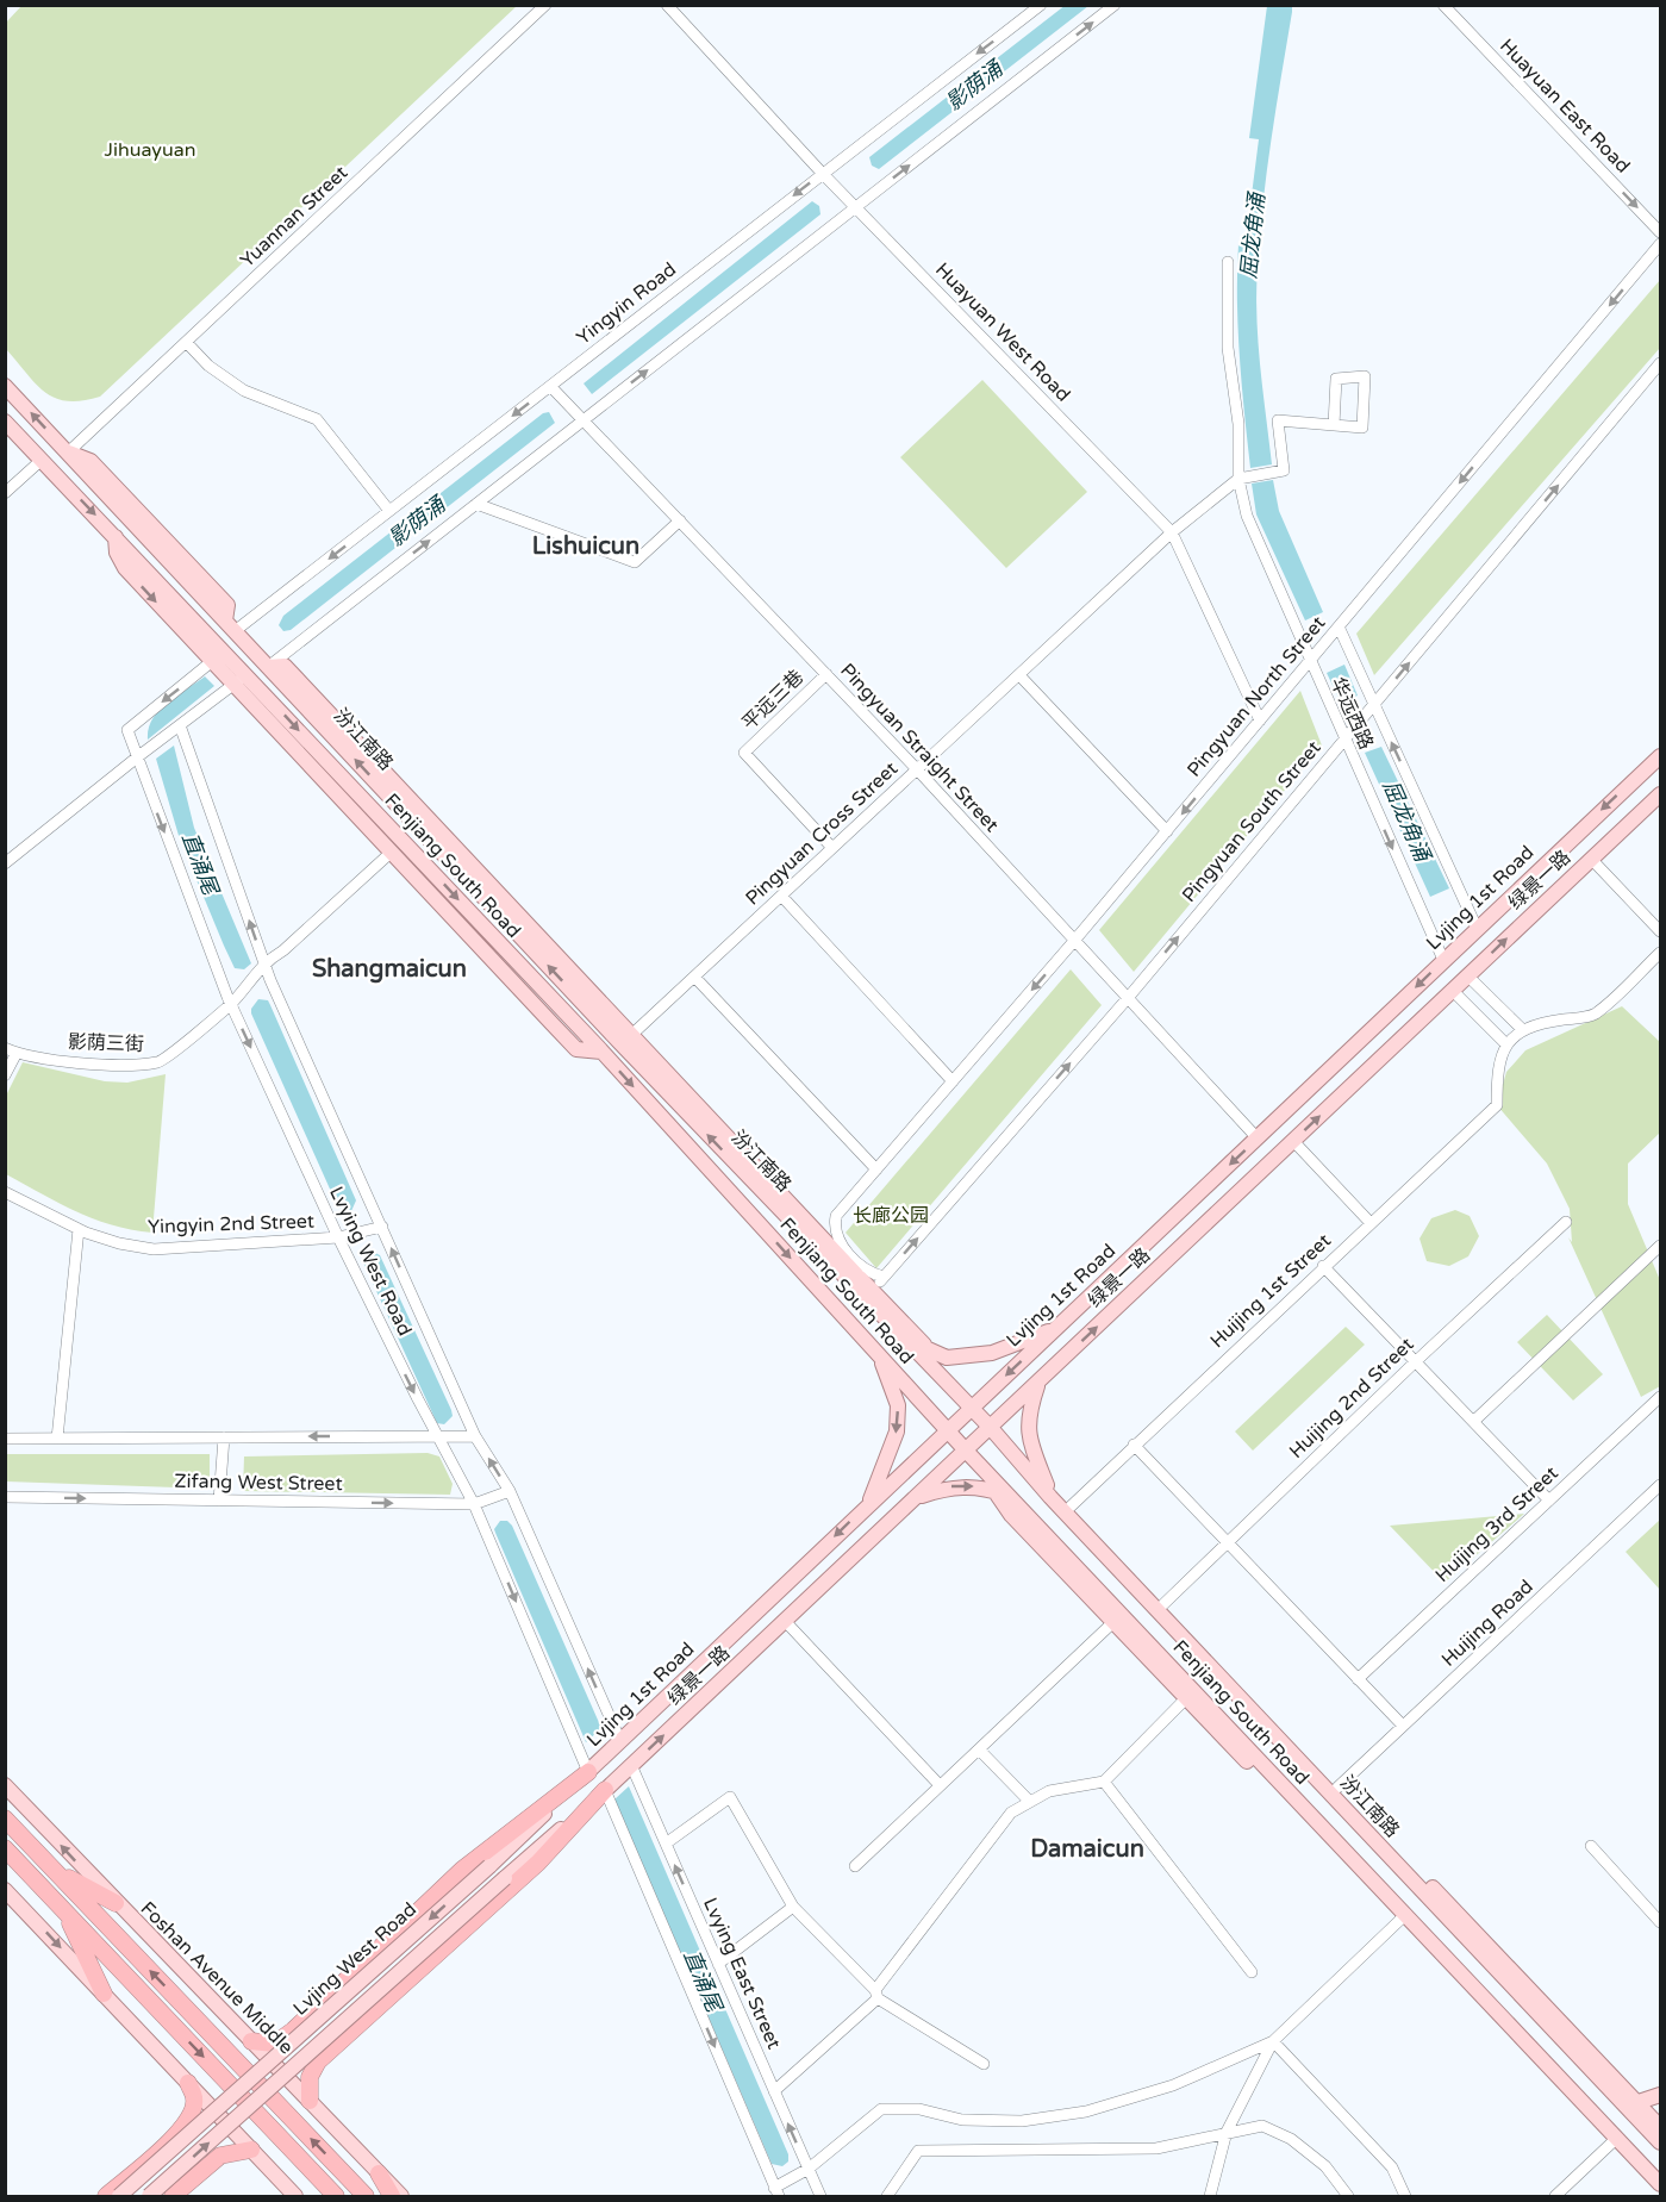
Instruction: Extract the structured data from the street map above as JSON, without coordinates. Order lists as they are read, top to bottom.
{
  "streets": {
    "highway": ["Foshan Avenue Middle"],
    "main road": [
      "汾江南路",
      "Fenjiang South Road",
      "绿景一路",
      "Lvjing 1st Road",
      "Lvjing West Road"
    ],
    "street": [
      "Huayuan East Road",
      "Yuannan Street",
      "Yingyin Road",
      "Huayuan West Road",
      "Pingyuan North Street",
      "平远三巷",
      "华远西路",
      "Pingyuan Straight Street",
      "Pingyuan South Street",
      "Pingyuan Cross Street",
      "影荫三街",
      "Yingyin 2nd Street",
      "Lvying West Road",
      "Huijing 1st Street",
      "Huijing 2nd Street",
      "Zifang West Street",
      "Huijing 3rd Street",
      "Huijing Road",
      "Lvying East Street"
    ]
  },
  "crossings": [
    ["Yuannan Street", "汾江南路"],
    ["Yingyin Road", "Huayuan West Road"],
    ["Yingyin Road", "汾江南路"],
    ["Yingyin Road", "Pingyuan Straight Street"],
    ["Huayuan West Road", "Pingyuan North Street"],
    ["Huayuan West Road", "Pingyuan Cross Street"],
    ["Pingyuan North Street", "华远西路"],
    ["Pingyuan North Street", "Pingyuan Straight Street"],
    ["平远三巷", "Pingyuan Straight Street"],
    ["平远三巷", "Pingyuan Cross Street"],
    ["华远西路", "Pingyuan South Street"],
    ["华远西路", "Pingyuan Cross Street"],
    ["华远西路", "Lvjing 1st Road"],
    ["汾江南路", "Pingyuan South Street"],
    ["汾江南路", "Pingyuan Cross Street"],
    ["汾江南路", "绿景一路"],
    ["汾江南路", "Lvjing 1st Road"],
    ["Pingyuan Straight Street", "Pingyuan South Street"],
    ["Pingyuan Straight Street", "Pingyuan Cross Street"],
    ["Pingyuan Straight Street", "Lvjing 1st Road"],
    ["Fenjiang South Road", "绿景一路"],
    ["Fenjiang South Road", "Lvjing 1st Road"],
    ["绿景一路", "Lvjing West Road"],
    ["绿景一路", "Lvying East Street"],
    ["Lvjing 1st Road", "Lvying West Road"],
    ["Lvjing 1st Road", "Lvjing West Road"],
    ["影荫三街", "Lvying West Road"],
    ["Yingyin 2nd Street", "Lvying West Road"],
    ["Lvying West Road", "Zifang West Street"]
  ],
  "one_way": [
    "Huayuan East Road",
    "Pingyuan North Street",
    "Pingyuan South Street",
    "绿景一路",
    "Lvjing 1st Road"
  ],
  "districts": ["Lishuicun", "Shangmaicun", "Damaicun"],
  "water": ["影荫涌", "屈龙角涌", "直涌尾"],
  "parks": ["Jihuayuan", "长廊公园"]
}
